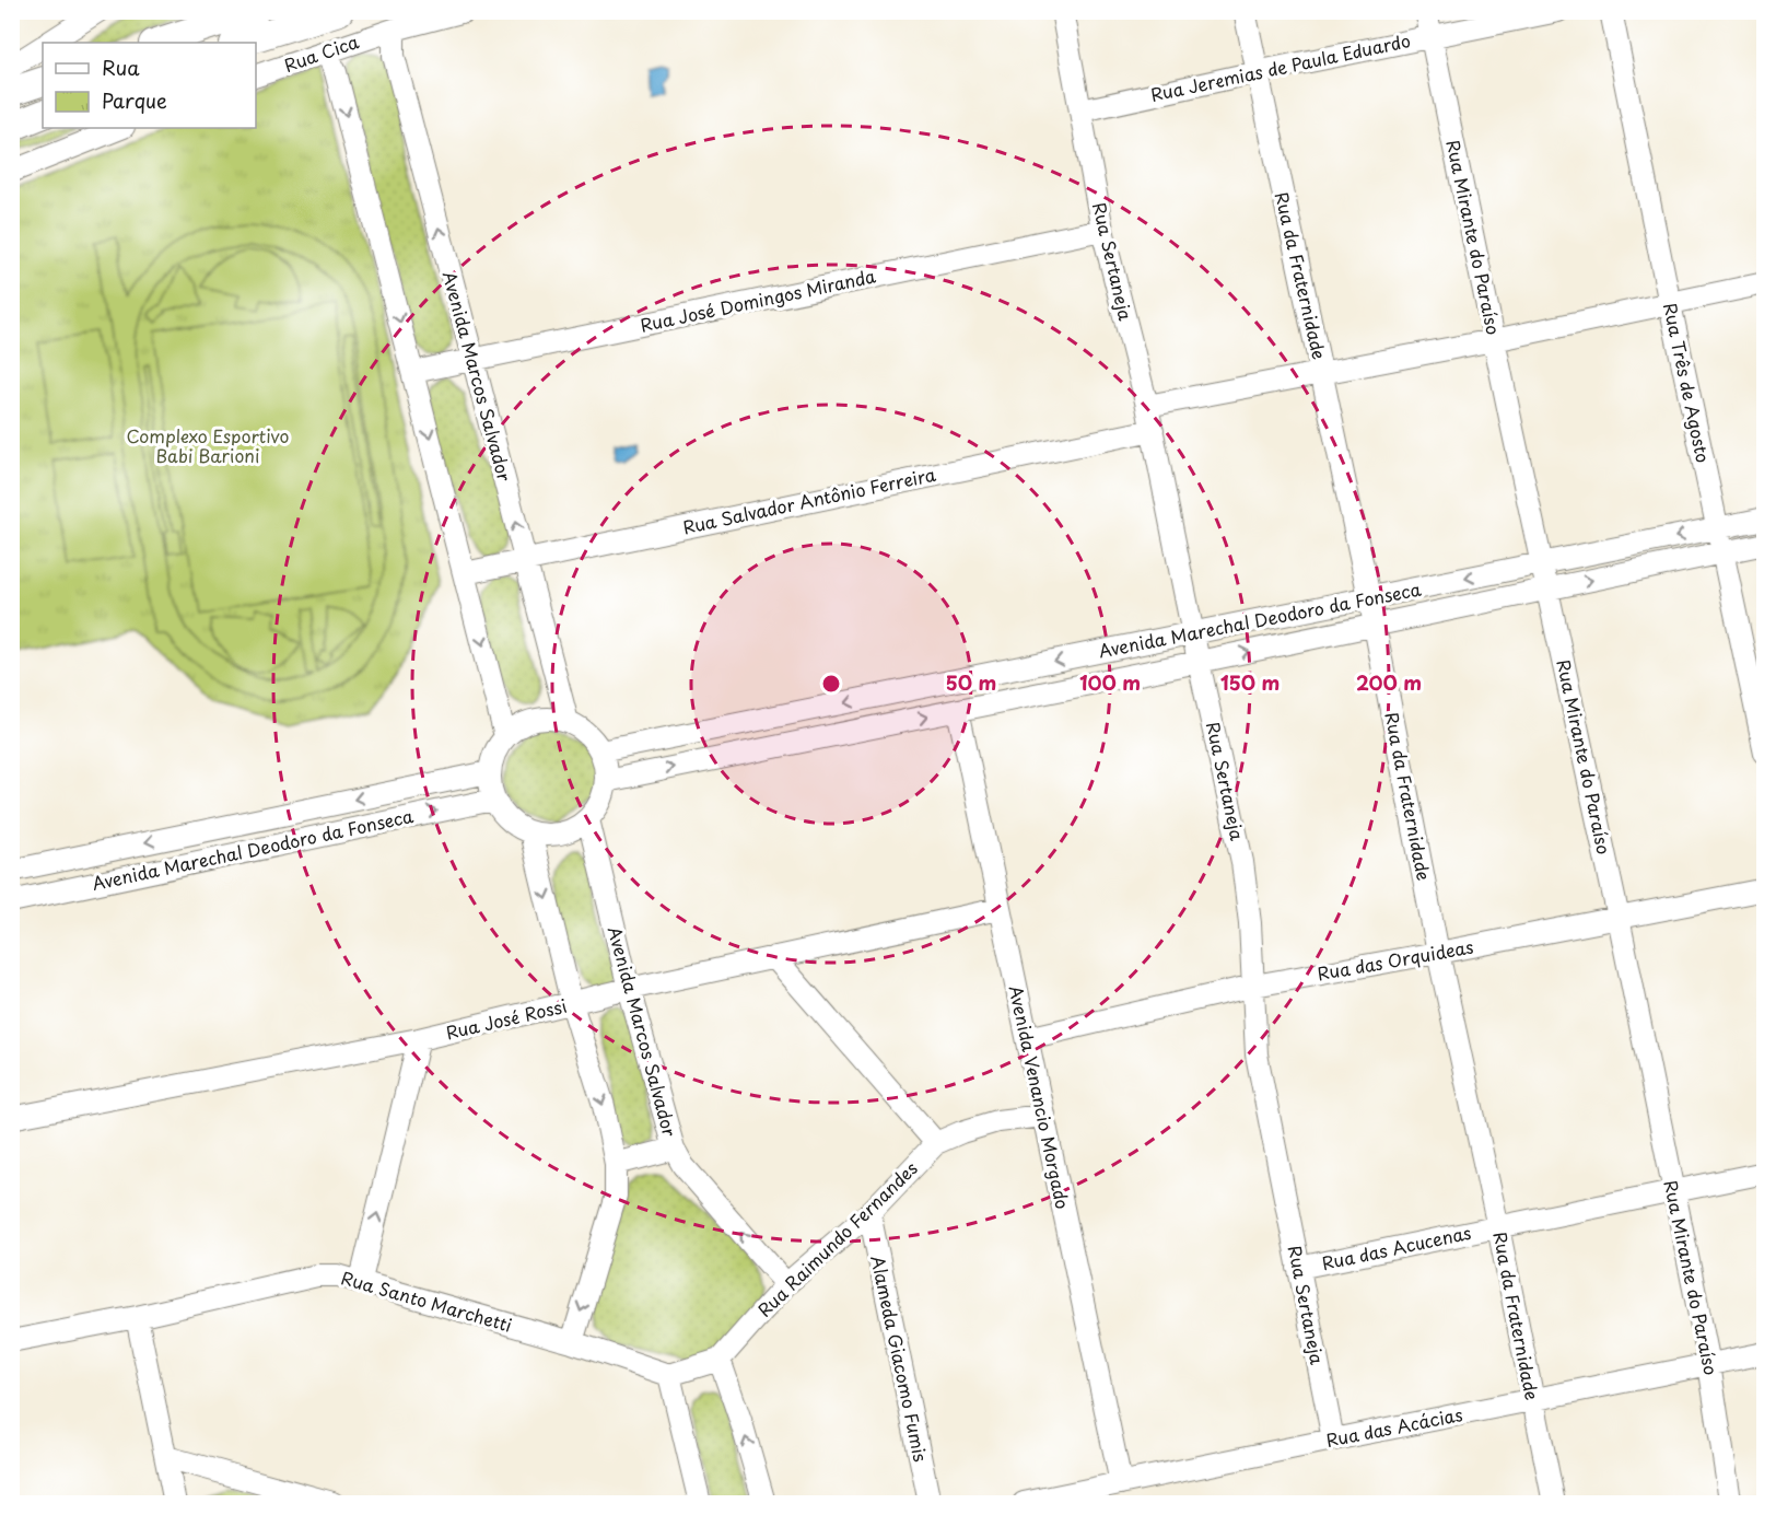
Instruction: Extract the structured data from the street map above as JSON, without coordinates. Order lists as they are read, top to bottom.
{
  "streets": {
    "street": [
      "Rua Cica",
      "Rua Jeremias de Paula Eduardo",
      "Rua Mirante do Paraíso",
      "Rua Sertaneja",
      "Rua da Fraternidade",
      "Rua José Domingos Miranda",
      "Avenida Marcos Salvador",
      "Rua Três de Agosto",
      "Rua Salvador Antônio Ferreira",
      "Avenida Marechal Deodoro da Fonseca",
      "Rua das Orquideas",
      "Rua José Rossi",
      "Avenida Venancio Morgado",
      "Rua Raimundo Fernandes",
      "Rua das Acucenas",
      "Rua Santo Marchetti",
      "Alameda Giacomo Fumis",
      "Rua das Acácias"
    ]
  },
  "crossings": [
    ["Rua Cica", "Avenida Marcos Salvador"],
    ["Rua Jeremias de Paula Eduardo", "Rua Mirante do Paraíso"],
    ["Rua Jeremias de Paula Eduardo", "Rua Sertaneja"],
    ["Rua Jeremias de Paula Eduardo", "Rua da Fraternidade"],
    ["Rua Mirante do Paraíso", "Avenida Marechal Deodoro da Fonseca"],
    ["Rua Mirante do Paraíso", "Rua das Orquideas"],
    ["Rua Mirante do Paraíso", "Rua das Acucenas"],
    ["Rua Mirante do Paraíso", "Rua das Acácias"],
    ["Rua Sertaneja", "Rua José Domingos Miranda"],
    ["Rua Sertaneja", "Rua Salvador Antônio Ferreira"],
    ["Rua Sertaneja", "Avenida Marechal Deodoro da Fonseca"],
    ["Rua Sertaneja", "Rua das Orquideas"],
    ["Rua Sertaneja", "Rua das Acucenas"],
    ["Rua Sertaneja", "Rua das Acácias"],
    ["Rua da Fraternidade", "Avenida Marechal Deodoro da Fonseca"],
    ["Rua da Fraternidade", "Rua das Orquideas"],
    ["Rua da Fraternidade", "Rua das Acucenas"],
    ["Rua da Fraternidade", "Rua das Acácias"],
    ["Rua José Domingos Miranda", "Avenida Marcos Salvador"],
    ["Avenida Marcos Salvador", "Rua Salvador Antônio Ferreira"],
    ["Avenida Marcos Salvador", "Avenida Marechal Deodoro da Fonseca"],
    ["Avenida Marcos Salvador", "Rua José Rossi"],
    ["Avenida Marcos Salvador", "Rua Raimundo Fernandes"],
    ["Rua Três de Agosto", "Avenida Marechal Deodoro da Fonseca"],
    ["Avenida Marechal Deodoro da Fonseca", "Avenida Venancio Morgado"],
    ["Rua das Orquideas", "Avenida Venancio Morgado"],
    ["Rua José Rossi", "Avenida Venancio Morgado"],
    ["Avenida Venancio Morgado", "Rua Raimundo Fernandes"],
    ["Avenida Venancio Morgado", "Rua das Acácias"],
    ["Rua Raimundo Fernandes", "Alameda Giacomo Fumis"]
  ],
  "parks": ["Complexo Esportivo Babi Barioni"],
  "legend": ["Rua", "Parque"],
  "rings": [
    "50 m",
    "100 m",
    "150 m",
    "200 m"
  ]
}
